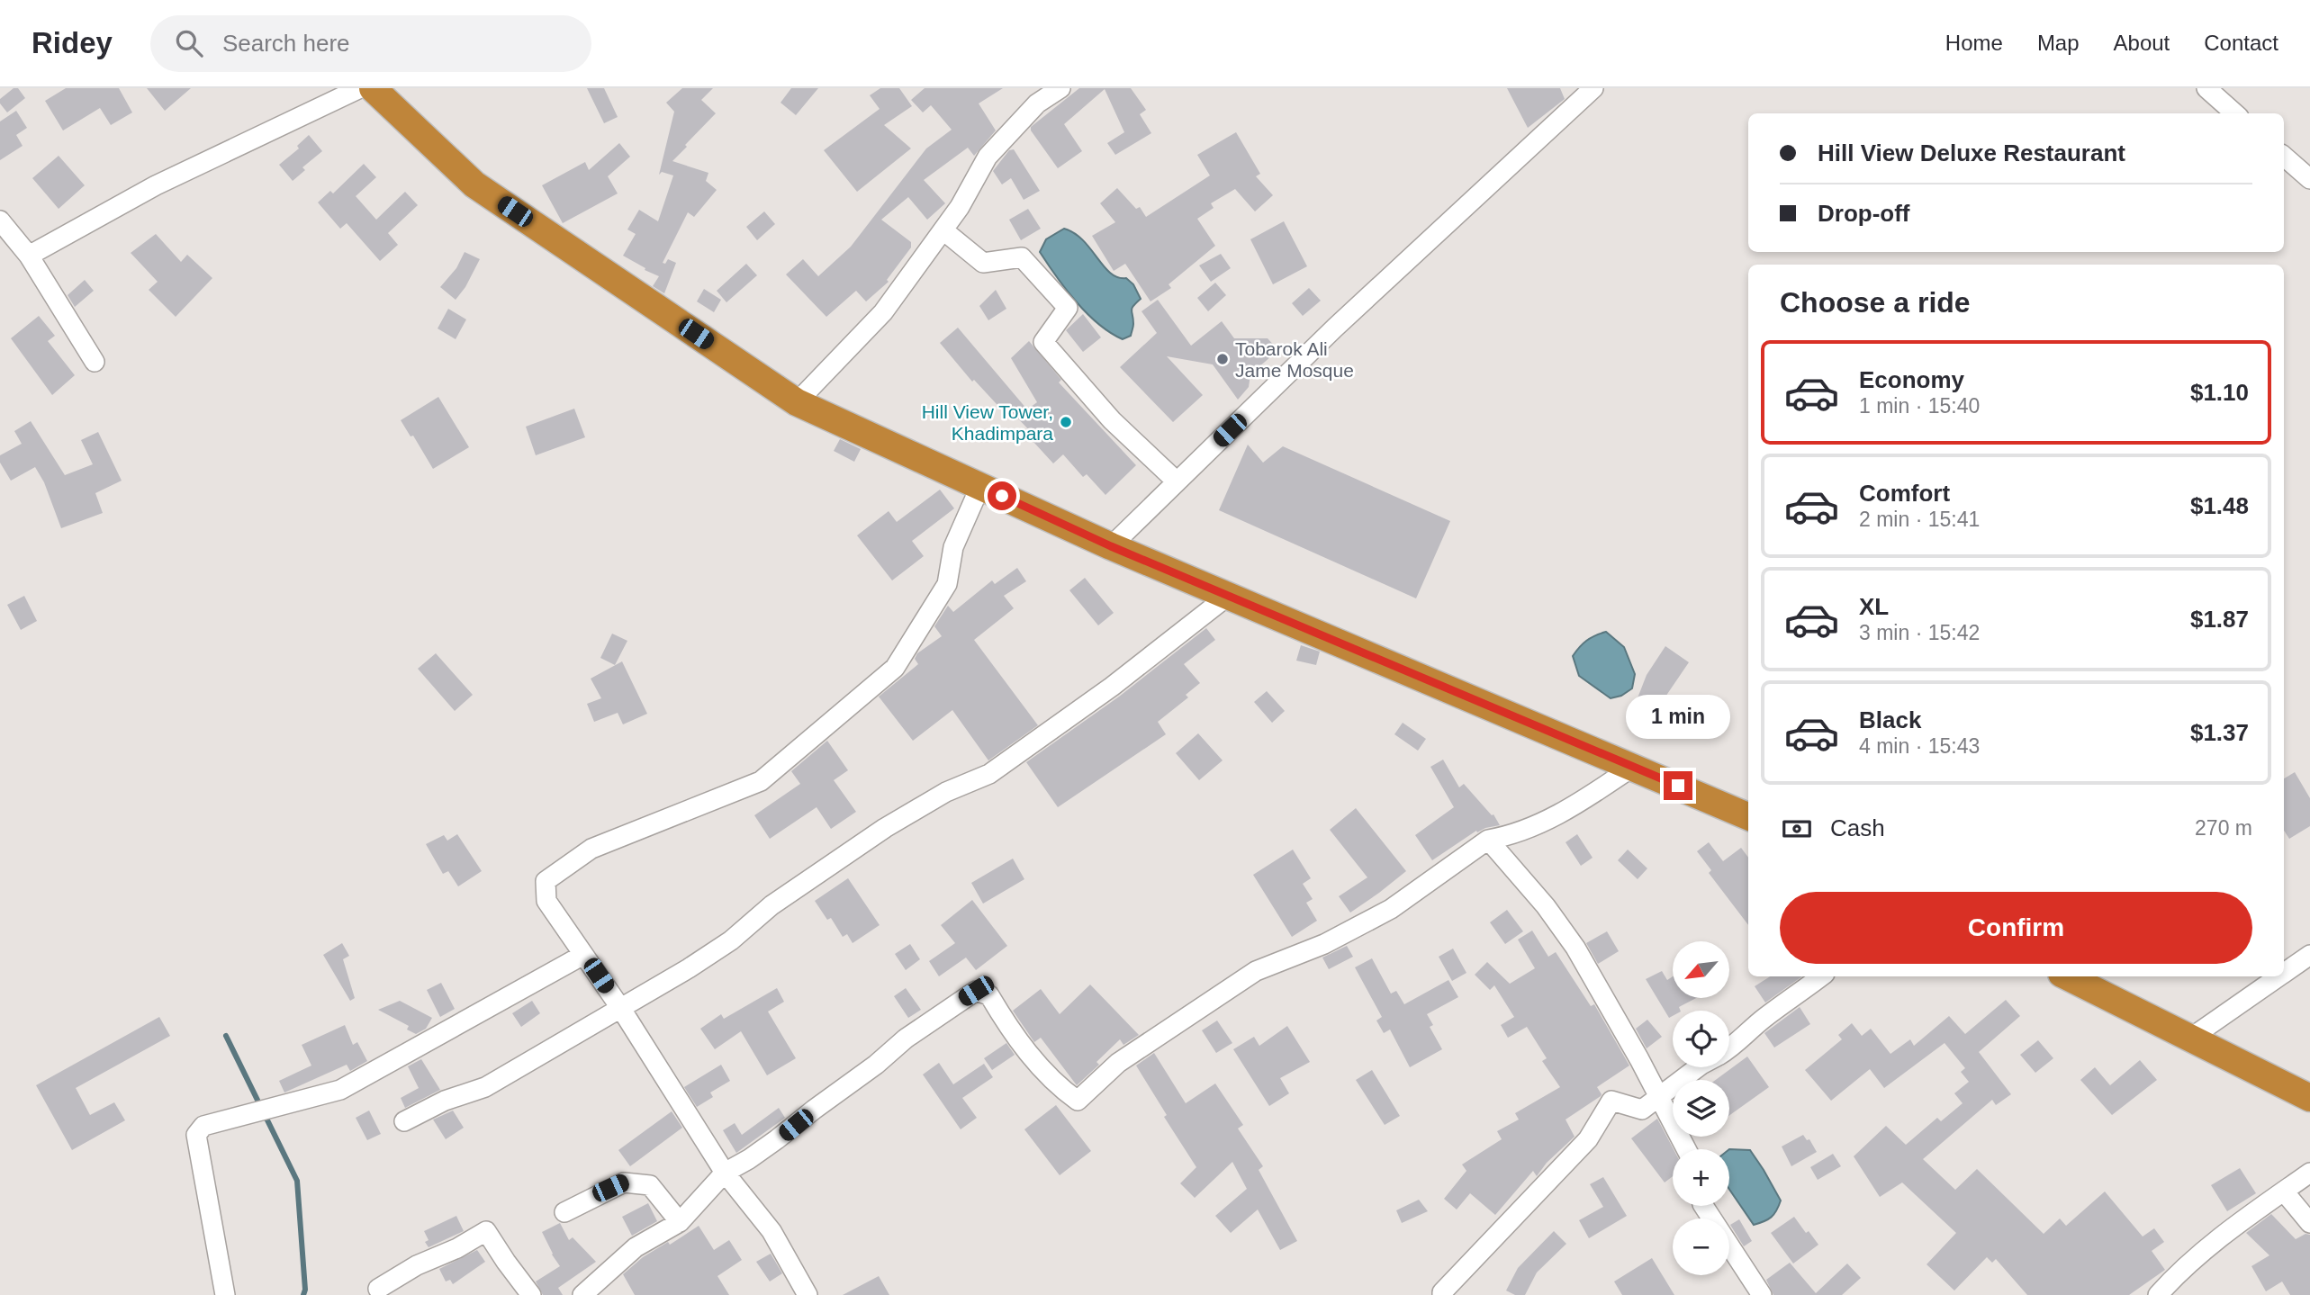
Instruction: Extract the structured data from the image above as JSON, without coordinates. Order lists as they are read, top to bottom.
{
  "places": ["Tobarok Ali Jame Mosque", "Hill View Tower, Khadimpara"],
  "north": "bottom left",
  "page": {
    "header": "Ridey",
    "search": "Search here",
    "nav": [
      "Home",
      "Map",
      "About",
      "Contact"
    ],
    "banner": ["Hill View Deluxe Restaurant", "Drop-off"],
    "heading": "Choose a ride",
    "list": [
      {
        "name": "Economy",
        "note": "1 min · 15:40",
        "value": "$1.10"
      },
      {
        "name": "Comfort",
        "note": "2 min · 15:41",
        "value": "$1.48"
      },
      {
        "name": "XL",
        "note": "3 min · 15:42",
        "value": "$1.87"
      },
      {
        "name": "Black",
        "note": "4 min · 15:43",
        "value": "$1.37"
      }
    ],
    "bubble": "1 min",
    "pay": ["Cash", "270 m"],
    "buttons": "Confirm",
    "map_buttons": ["+", "−"]
  }
}
